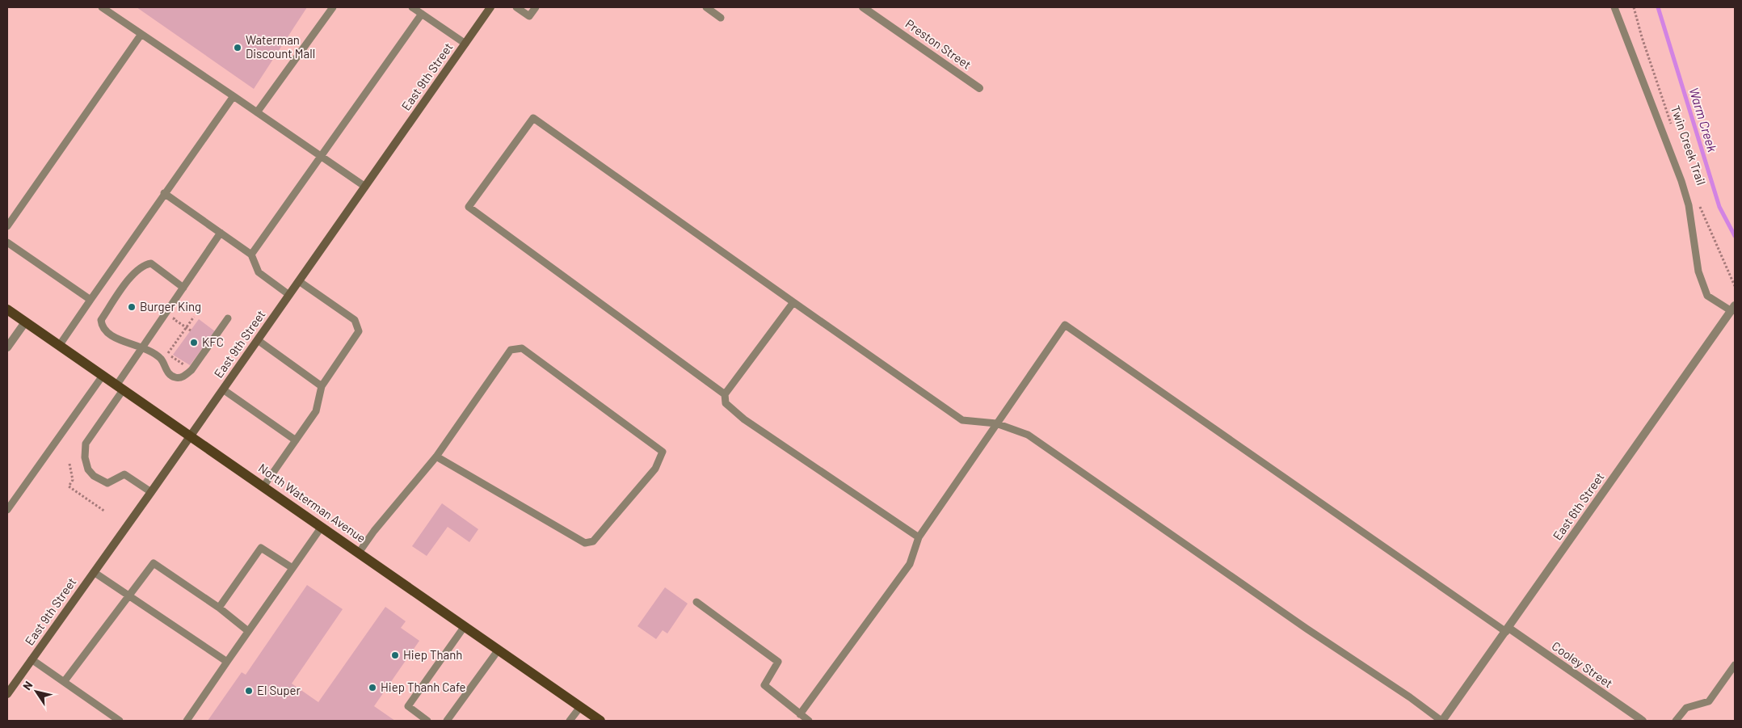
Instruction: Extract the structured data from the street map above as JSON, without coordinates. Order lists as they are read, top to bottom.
{
  "streets": {
    "main road": ["North Waterman Avenue"],
    "street": [
      "Preston Street",
      "East 9th Street",
      "East 6th Street",
      "Cooley Street"
    ],
    "path": ["Twin Creek Trail"]
  },
  "crossings": [
    ["East 9th Street", "North Waterman Avenue"],
    ["East 6th Street", "Cooley Street"]
  ],
  "water": ["Warm Creek"],
  "places": [
    "Waterman Discount Mall",
    "Burger King",
    "KFC",
    "Hiep Thanh",
    "Hiep Thanh Cafe",
    "El Super"
  ],
  "north": "top left"
}
